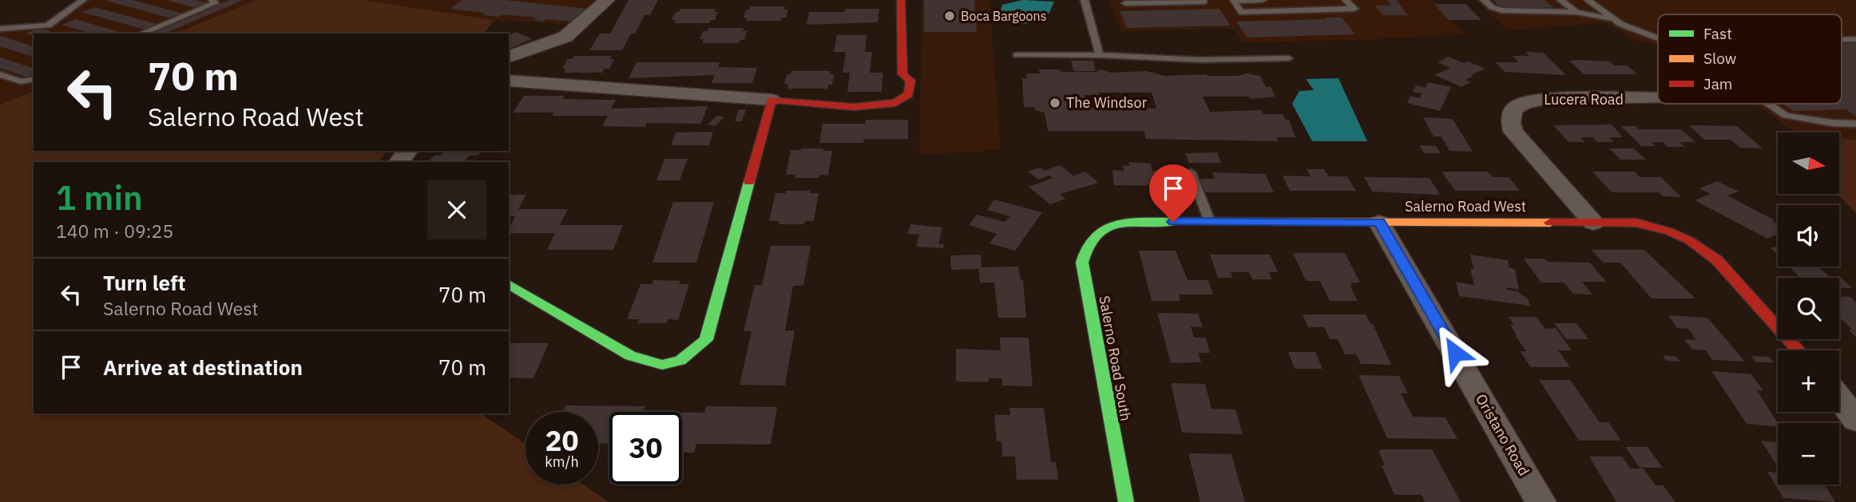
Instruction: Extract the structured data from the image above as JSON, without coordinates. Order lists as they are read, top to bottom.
{
  "streets": {
    "street": [
      "Lucera Road",
      "Salerno Road West",
      "Salerno Road South",
      "Oristano Road"
    ]
  },
  "crossings": [
    ["Lucera Road", "Salerno Road West"],
    ["Salerno Road West", "Salerno Road South"],
    ["Salerno Road West", "Oristano Road"]
  ],
  "places": ["Boca Bargoons", "The Windsor"],
  "legend": ["Fast", "Slow", "Jam"],
  "north": "right",
  "page": {
    "turn": ["70 m", "Salerno Road West"],
    "map_buttons": ["+", "−"],
    "heading": ["1 min", "140 m · 09:25"],
    "list": [
      {
        "name": "Turn left",
        "note": "Salerno Road West",
        "value": "70 m"
      },
      {
        "name": "Arrive at destination",
        "value": "70 m"
      }
    ],
    "speed": "20 km/h",
    "limit": "30"
  }
}
